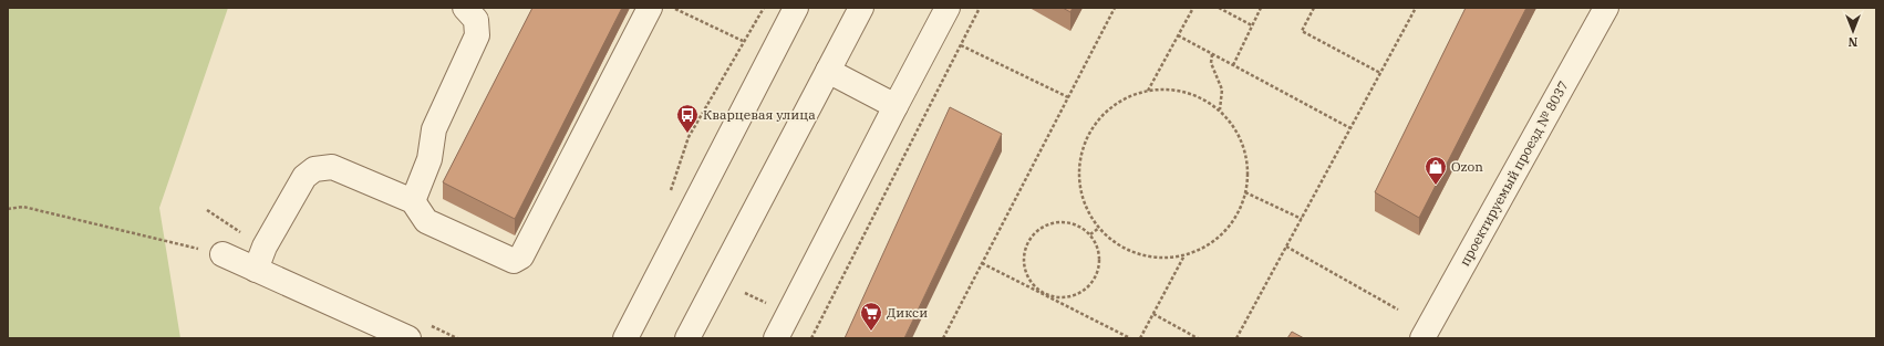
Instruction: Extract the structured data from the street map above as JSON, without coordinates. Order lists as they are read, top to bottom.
{
  "streets": {
    "street": ["проектируемый проезд № 8037"]
  },
  "places": {
    "bus stop": ["Кварцевая улица"],
    "shop": ["Ozon"],
    "supermarket": ["Дикси"]
  },
  "north": "bottom"
}
